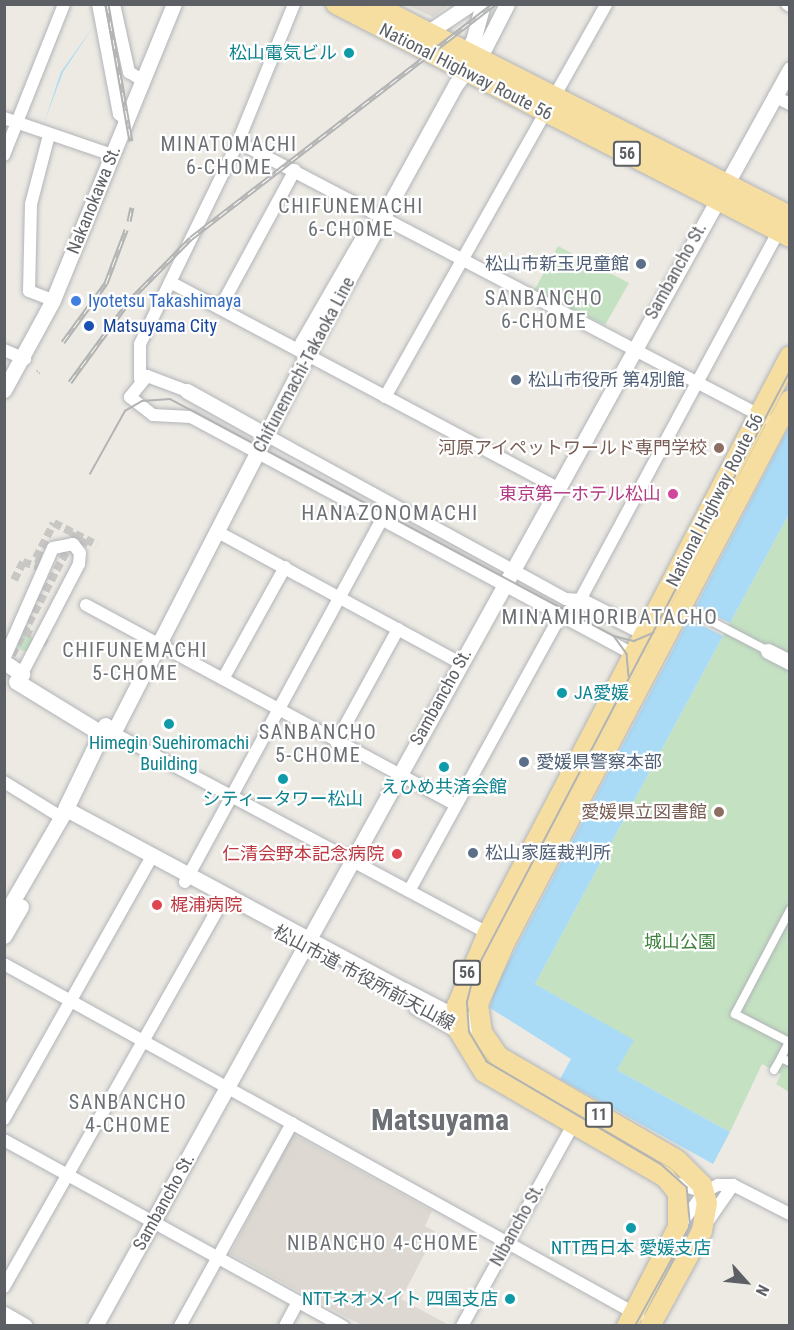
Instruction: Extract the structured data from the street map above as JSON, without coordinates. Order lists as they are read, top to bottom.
{
  "streets": {
    "highway": ["National Highway Route 56", "56", "11"],
    "street": [
      "Nakanokawa St.",
      "Sambancho St.",
      "Chifunemachi-Takaoka Line",
      "松山市道 市役所前天山線",
      "Nibancho St."
    ]
  },
  "crossings": [
    ["National Highway Route 56", "Sambancho St."],
    ["National Highway Route 56", "Chifunemachi-Takaoka Line"],
    ["National Highway Route 56", "松山市道 市役所前天山線"],
    ["National Highway Route 56", "11"],
    ["Sambancho St.", "松山市道 市役所前天山線"],
    ["松山市道 市役所前天山線", "11"],
    ["11", "Nibancho St."]
  ],
  "districts": [
    "MINATOMACHI 6-CHOME",
    "CHIFUNEMACHI 6-CHOME",
    "SANBANCHO 6-CHOME",
    "HANAZONOMACHI",
    "MINAMIHORIBATACHO",
    "CHIFUNEMACHI 5-CHOME",
    "SANBANCHO 5-CHOME",
    "SANBANCHO 4-CHOME",
    "Matsuyama",
    "NIBANCHO 4-CHOME"
  ],
  "parks": ["城山公園"],
  "places": [
    "松山電気ビル",
    "松山市新玉児童館",
    "Iyotetsu Takashimaya",
    "Matsuyama City",
    "松山市役所 第4別館",
    "河原アイペットワールド専門学校",
    "東京第一ホテル松山",
    "JA愛媛",
    "Himegin Suehiromachi Building",
    "愛媛県警察本部",
    "えひめ共済会館",
    "シティータワー松山",
    "愛媛県立図書館",
    "松山家庭裁判所",
    "仁清会野本記念病院",
    "梶浦病院",
    "NTT西日本 愛媛支店",
    "NTTネオメイト 四国支店"
  ],
  "north": "bottom right"
}
